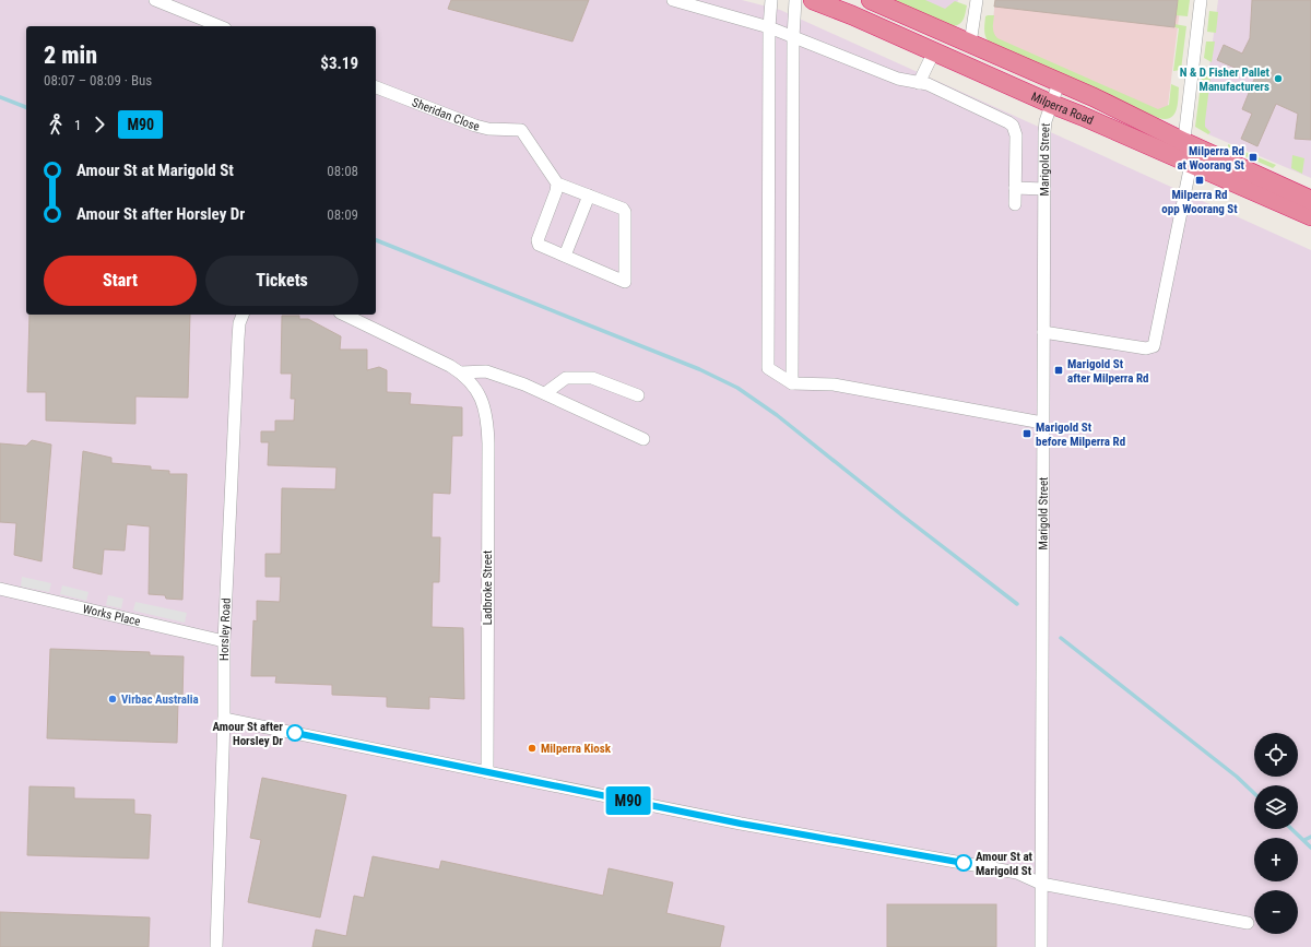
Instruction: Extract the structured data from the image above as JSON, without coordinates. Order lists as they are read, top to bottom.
{
  "streets": {
    "highway": ["Milperra Road"],
    "street": [
      "Sheridan Close",
      "Marigold Street",
      "Ladbroke Street",
      "Works Place",
      "Horsley Road"
    ]
  },
  "crossings": [
    ["Milperra Road", "Marigold Street"],
    ["Works Place", "Horsley Road"]
  ],
  "places": {
    "other": [
      "N & D Fisher Pallet Manufacturers",
      "Virbac Australia",
      "Amour St after Horsley Dr",
      "Milperra Kiosk",
      "Amour St at Marigold St"
    ],
    "transit": [
      "Milperra Rd at Woorang St",
      "Milperra Rd opp Woorang St",
      "Marigold St after Milperra Rd",
      "Marigold St before Milperra Rd"
    ]
  },
  "lines": ["bus line M90"],
  "page": {
    "on_map": "M90",
    "heading": ["2 min", "08:07 – 08:09 · Bus", "$3.19"],
    "legs": ["1", "M90"],
    "list": [
      {
        "name": "Amour St at Marigold St",
        "value": "08:08"
      },
      {
        "name": "Amour St after Horsley Dr",
        "value": "08:09"
      }
    ],
    "buttons": ["Start", "Tickets"],
    "map_buttons": ["+", "−"]
  }
}
